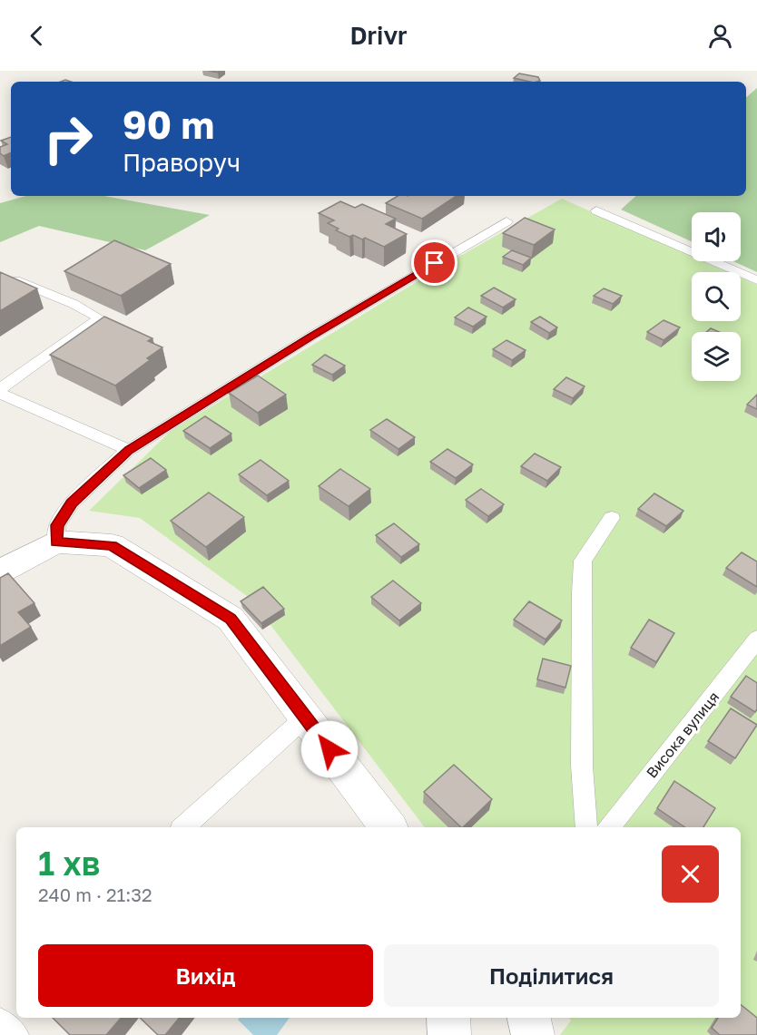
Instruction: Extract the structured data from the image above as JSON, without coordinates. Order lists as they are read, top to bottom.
{
  "streets": {
    "lane": ["Висока вулиця"]
  },
  "page": {
    "header": "Drivr",
    "turn": ["90 m", "Праворуч"],
    "heading": ["1 хв", "240 m · 21:32"],
    "buttons": ["Вихід", "Поділитися"]
  }
}
